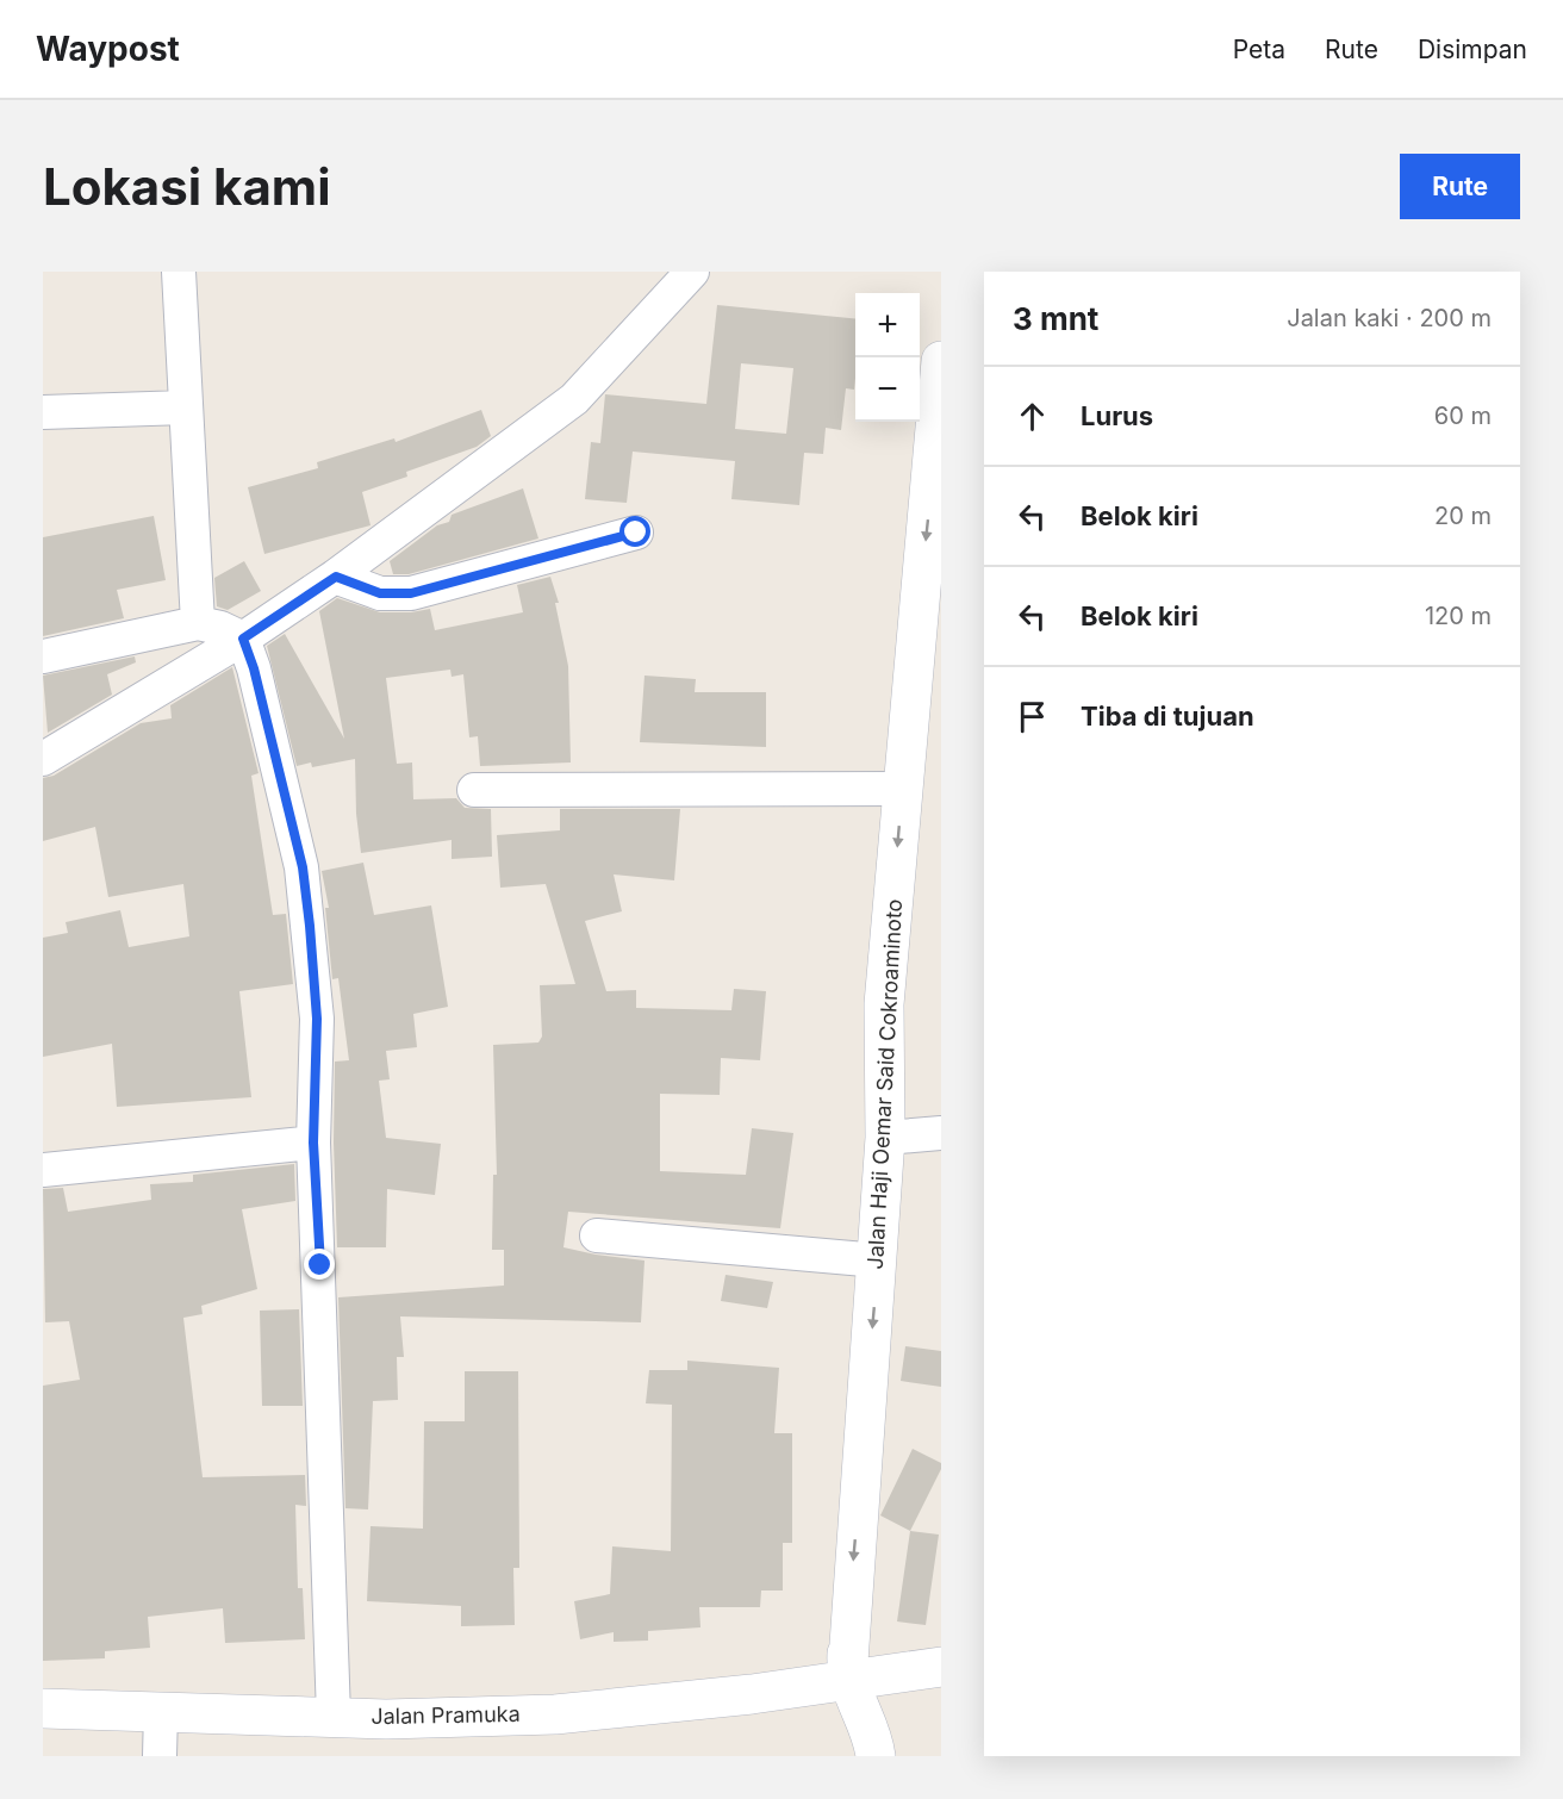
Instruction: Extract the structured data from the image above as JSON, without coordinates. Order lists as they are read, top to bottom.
{
  "streets": {
    "main road": ["Jalan Haji Oemar Said Cokroaminoto", "Jalan Pramuka"]
  },
  "crossings": [
    ["Jalan Haji Oemar Said Cokroaminoto", "Jalan Pramuka"]
  ],
  "one_way": ["Jalan Haji Oemar Said Cokroaminoto"],
  "page": {
    "header": "Waypost",
    "nav": ["Peta", "Rute", "Disimpan"],
    "buttons": "Rute",
    "title": "Lokasi kami",
    "heading": ["3 mnt", "Jalan kaki · 200 m"],
    "map_buttons": ["+", "−"],
    "list": [
      ["Lurus", "60 m"],
      ["Belok kiri", "20 m"],
      ["Belok kiri", "120 m"],
      "Tiba di tujuan"
    ]
  }
}
